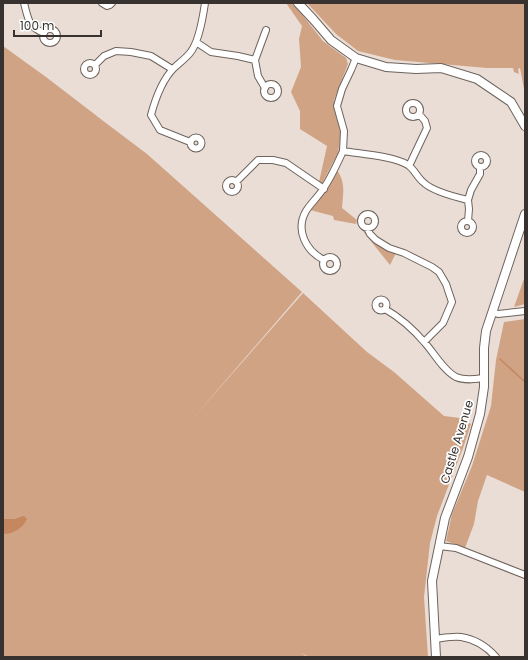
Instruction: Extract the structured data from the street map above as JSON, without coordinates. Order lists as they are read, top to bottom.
{
  "streets": {
    "street": ["Castle Avenue"]
  },
  "scale_bar": "100 m"
}
